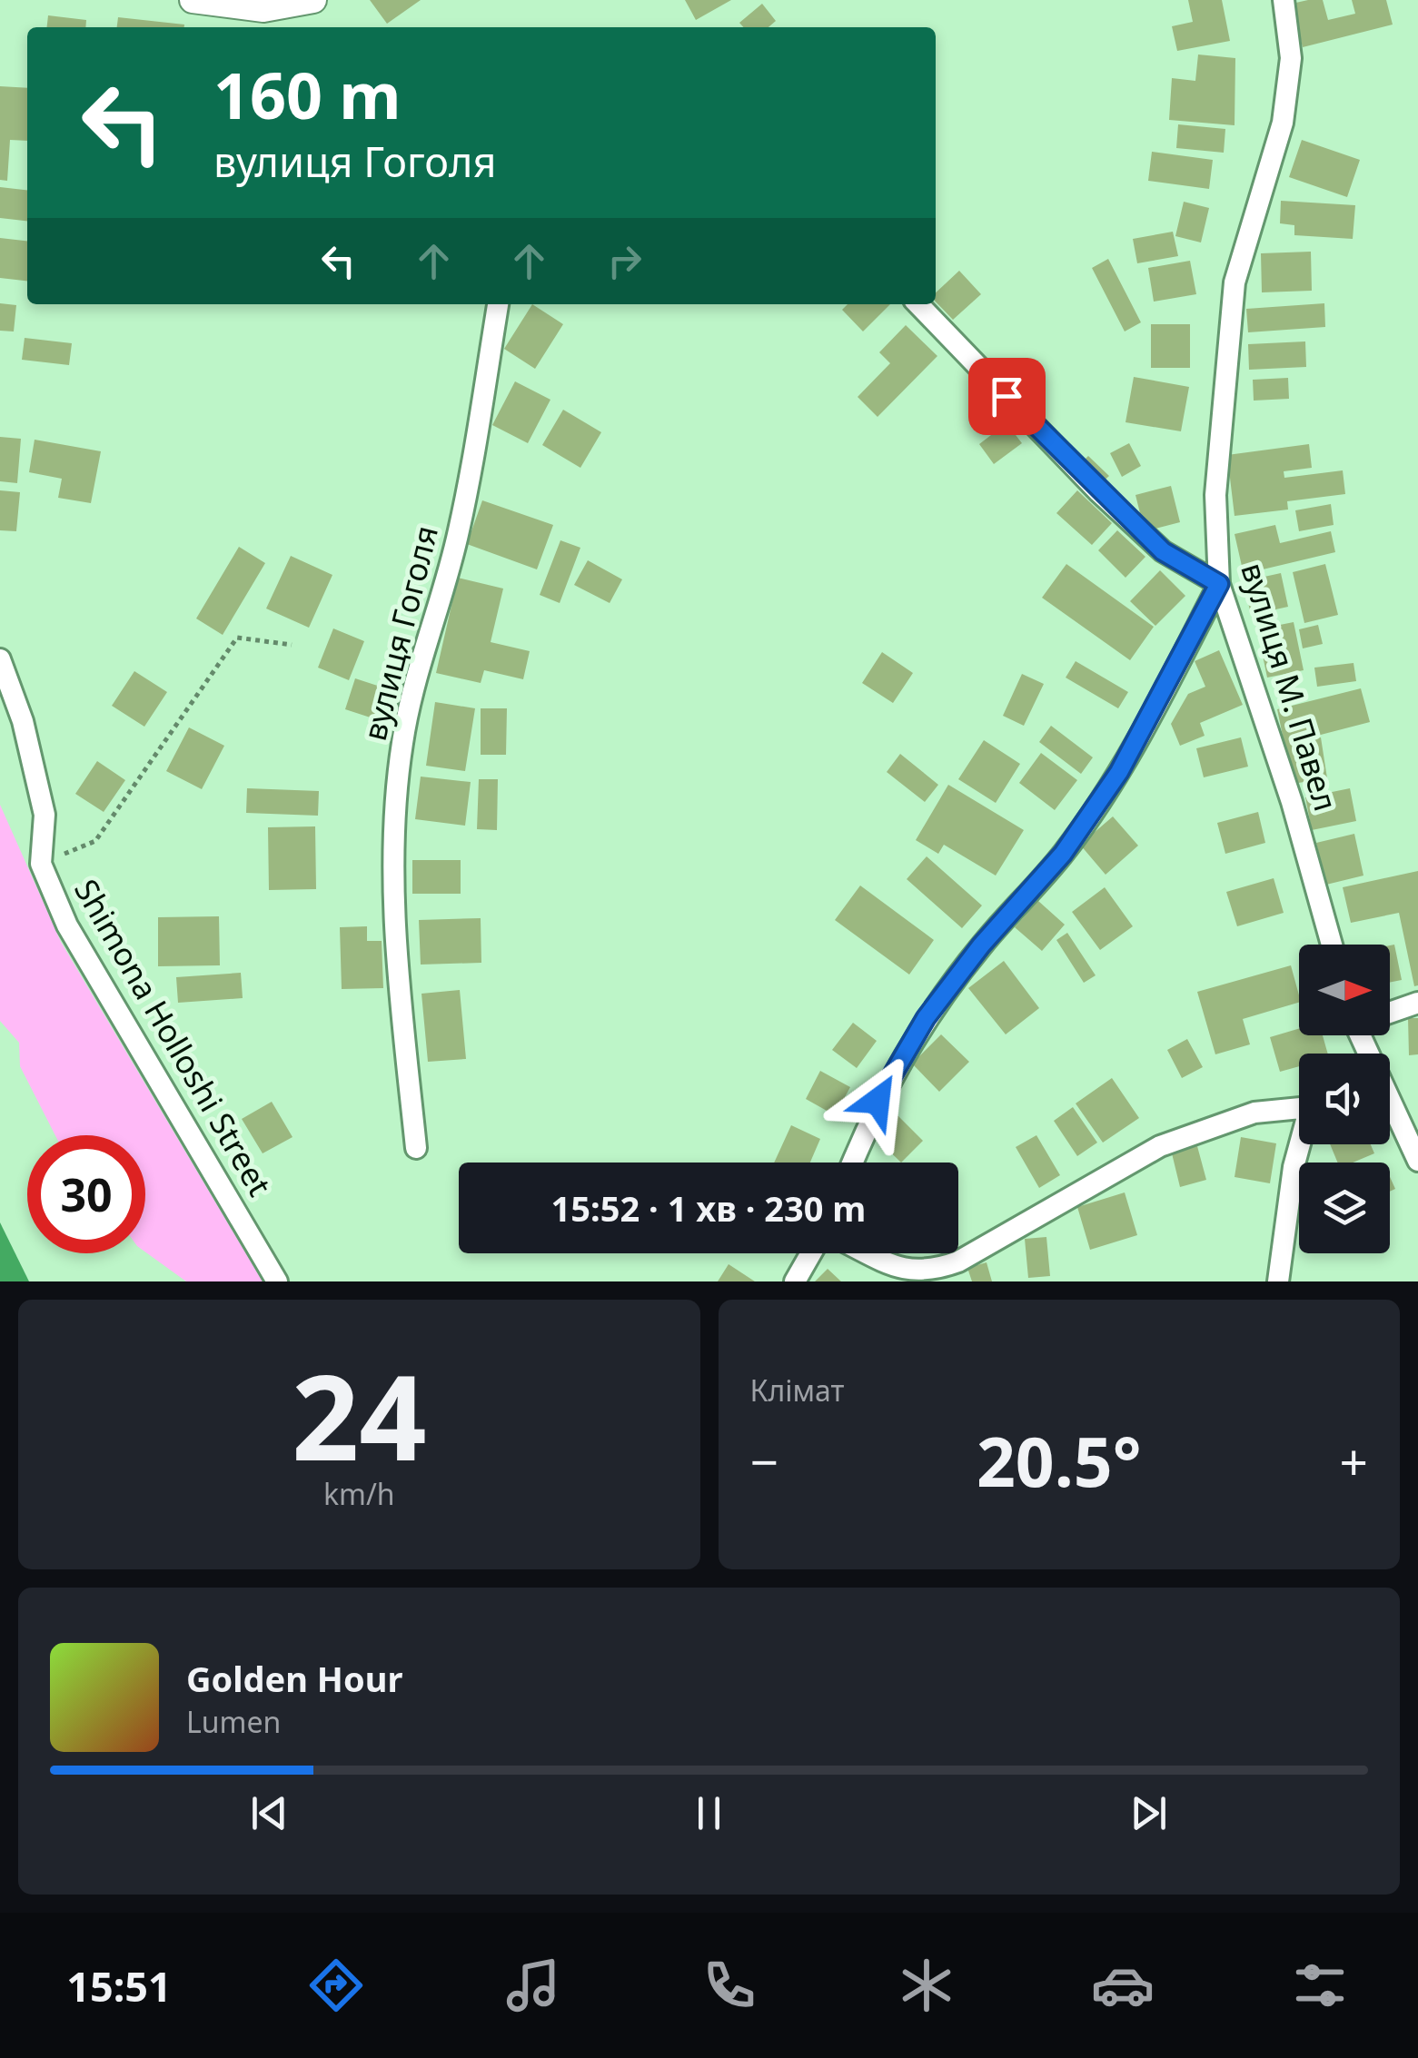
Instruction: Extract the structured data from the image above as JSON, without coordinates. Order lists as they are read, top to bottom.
{
  "streets": {
    "street": ["вулиця Гоголя", "вулиця М. Павел", "Shimona Holloshi Street"]
  },
  "north": "right",
  "page": {
    "turn": ["160 m", "вулиця Гоголя"],
    "limit": "30",
    "trip": "15:52 · 1 хв · 230 m",
    "tile": [
      ["24", "km/h"],
      "Клімат"
    ],
    "heat": ["−", "20.5°", "+"],
    "song": ["Golden Hour", "Lumen"],
    "tabs": "15:51"
  }
}
